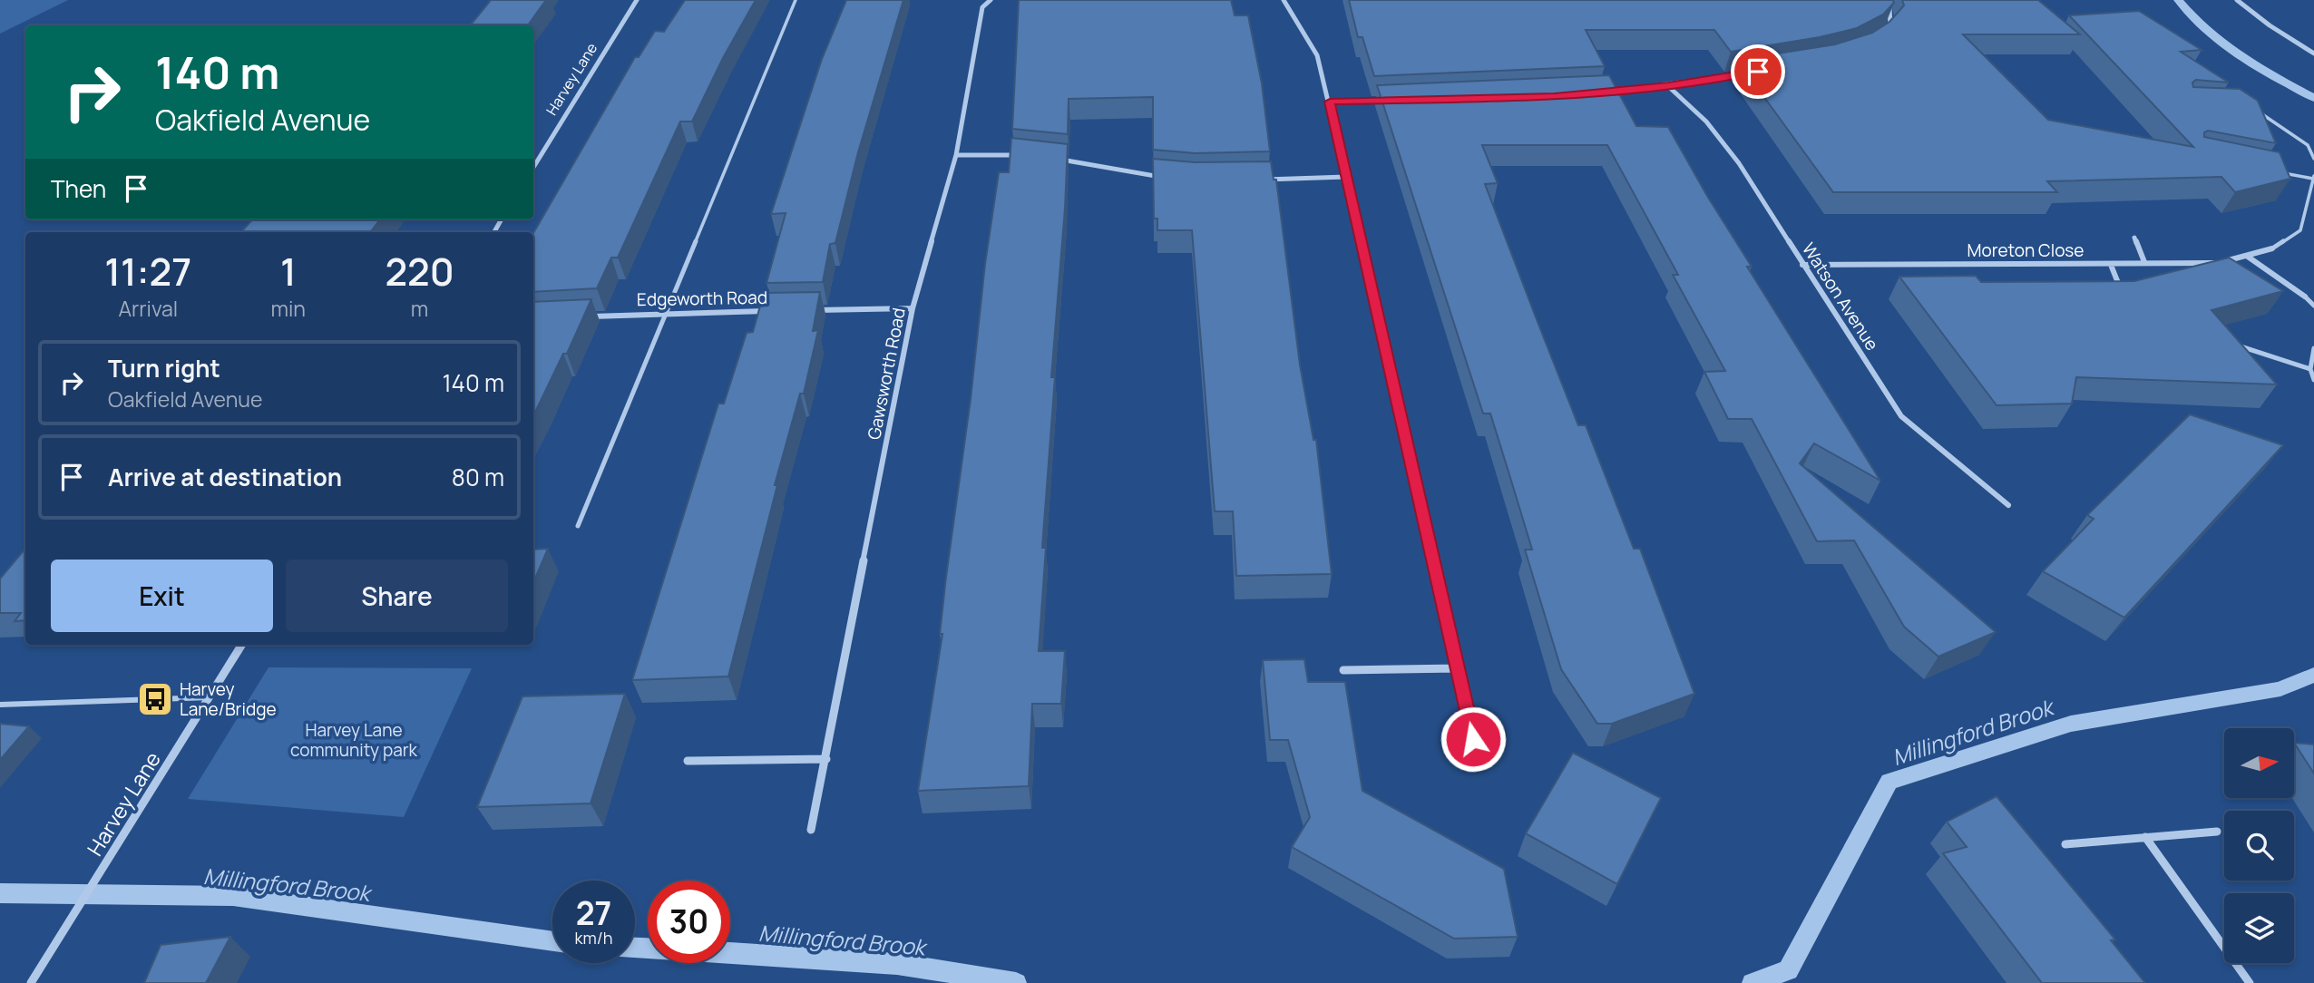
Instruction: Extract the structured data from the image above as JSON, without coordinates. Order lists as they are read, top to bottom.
{
  "streets": {
    "street": [
      "Harvey Lane",
      "Moreton Close",
      "Watson Avenue",
      "Edgeworth Road",
      "Gawsworth Road"
    ]
  },
  "crossings": [
    ["Moreton Close", "Watson Avenue"]
  ],
  "water": ["Millingford Brook"],
  "parks": ["Harvey Lane community park"],
  "places": {
    "bus stop": ["Harvey Lane/Bridge"]
  },
  "north": "right",
  "page": {
    "turn": ["140 m", "Oakfield Avenue"],
    "then": "Then",
    "eta": [
      "11:27",
      "Arrival",
      "1",
      "min",
      "220",
      "m"
    ],
    "list": [
      {
        "name": "Turn right",
        "note": "Oakfield Avenue",
        "value": "140 m"
      },
      {
        "name": "Arrive at destination",
        "value": "80 m"
      }
    ],
    "buttons": ["Exit", "Share"],
    "speed": "27 km/h",
    "limit": "30"
  }
}
